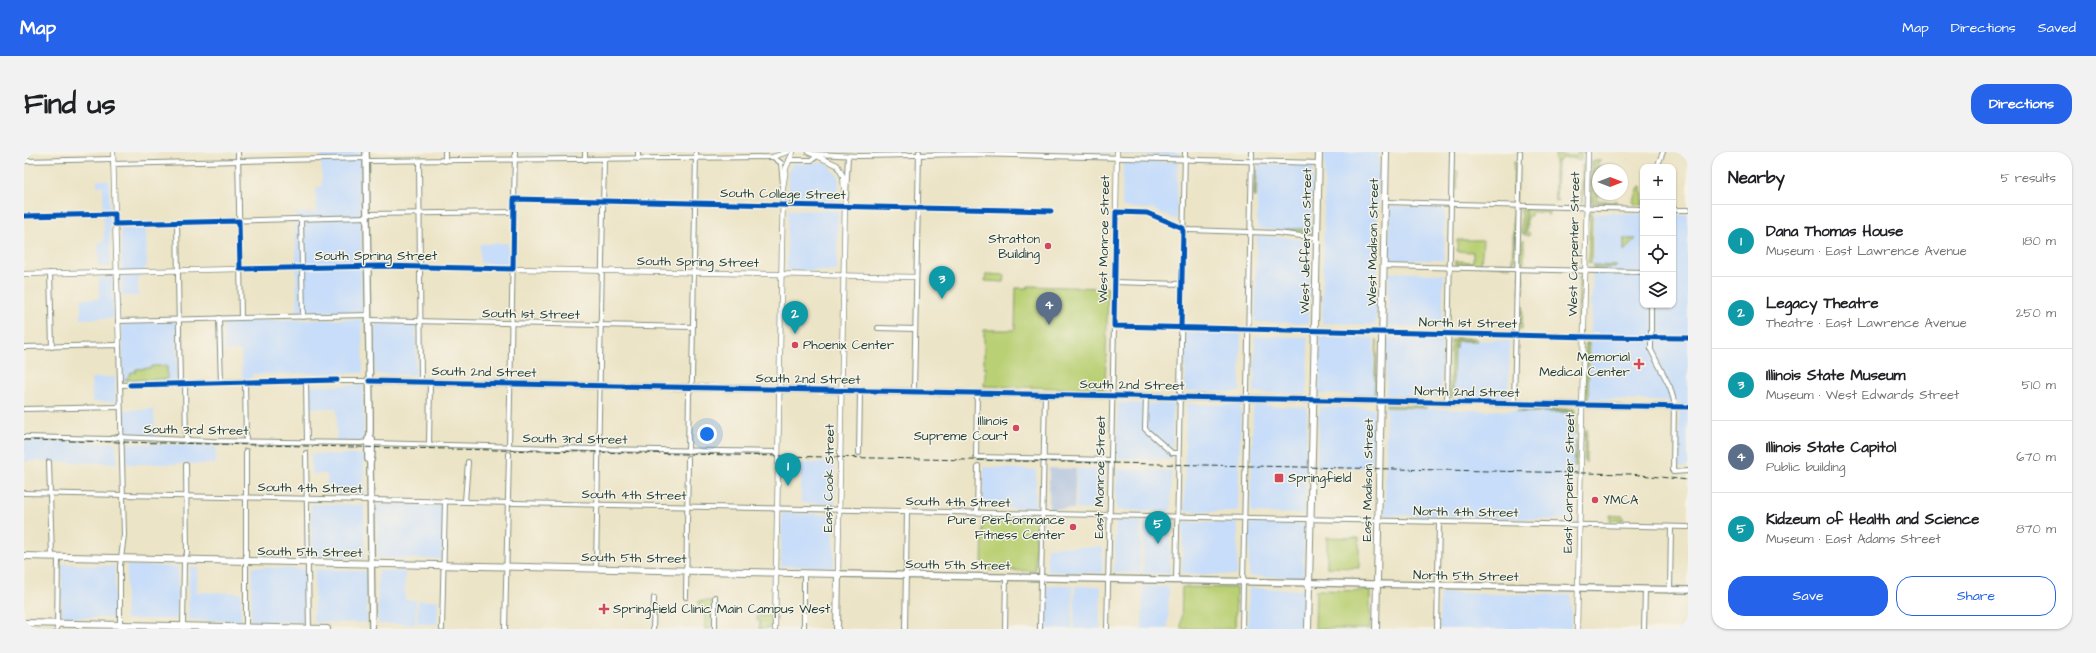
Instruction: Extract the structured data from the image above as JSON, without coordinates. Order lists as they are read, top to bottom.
{
  "streets": {
    "main road": [
      "West Jefferson Street",
      "West Madison Street",
      "South 2nd Street",
      "North 2nd Street",
      "East Cook Street",
      "East Madison Street",
      "South 5th Street",
      "North 5th Street"
    ],
    "street": [
      "South College Street",
      "West Monroe Street",
      "West Carpenter Street",
      "South Spring Street",
      "South 1st Street",
      "North 1st Street",
      "South 3rd Street",
      "East Monroe Street",
      "East Carpenter Street",
      "South 4th Street",
      "North 4th Street"
    ]
  },
  "crossings": [
    ["South College Street", "East Cook Street"],
    ["West Monroe Street", "East Monroe Street"],
    ["West Jefferson Street", "North 1st Street"],
    ["West Jefferson Street", "North 2nd Street"],
    ["West Jefferson Street", "North 4th Street"],
    ["West Jefferson Street", "North 5th Street"],
    ["West Madison Street", "North 1st Street"],
    ["West Madison Street", "East Madison Street"],
    ["West Carpenter Street", "North 1st Street"],
    ["West Carpenter Street", "East Carpenter Street"],
    ["South Spring Street", "East Cook Street"],
    ["North 1st Street", "East Madison Street"],
    ["North 1st Street", "East Carpenter Street"],
    ["South 2nd Street", "North 2nd Street"],
    ["South 2nd Street", "East Monroe Street"],
    ["South 2nd Street", "East Cook Street"],
    ["North 2nd Street", "East Madison Street"],
    ["North 2nd Street", "East Carpenter Street"],
    ["East Monroe Street", "South 4th Street"],
    ["East Monroe Street", "South 5th Street"],
    ["East Cook Street", "South 4th Street"],
    ["East Cook Street", "South 5th Street"],
    ["East Madison Street", "North 4th Street"],
    ["East Madison Street", "North 5th Street"],
    ["East Carpenter Street", "North 4th Street"],
    ["East Carpenter Street", "North 5th Street"],
    ["South 4th Street", "North 4th Street"],
    ["South 5th Street", "North 5th Street"]
  ],
  "places": {
    "other": [
      "Stratton Building",
      "Phoenix Center",
      "Illinois Supreme Court",
      "YMCA",
      "Pure Performance Fitness Center"
    ],
    "health": ["Memorial Medical Center", "Springfield Clinic Main Campus West"],
    "transit": ["Springfield"]
  },
  "north": "right",
  "page": {
    "header": "Map",
    "nav": ["Map", "Directions", "Saved"],
    "buttons": [
      "Directions",
      ["Save", "Share"]
    ],
    "title": "Find us",
    "heading": ["Nearby", "5 results"],
    "map_buttons": ["+", "−"],
    "list": [
      {
        "mark": "1",
        "name": "Dana Thomas House",
        "note": "Museum · East Lawrence Avenue",
        "value": "180 m"
      },
      {
        "mark": "2",
        "name": "Legacy Theatre",
        "note": "Theatre · East Lawrence Avenue",
        "value": "250 m"
      },
      {
        "mark": "3",
        "name": "Illinois State Museum",
        "note": "Museum · West Edwards Street",
        "value": "510 m"
      },
      {
        "mark": "4",
        "name": "Illinois State Capitol",
        "note": "Public building",
        "value": "670 m"
      },
      {
        "mark": "5",
        "name": "Kidzeum of Health and Science",
        "note": "Museum · East Adams Street",
        "value": "870 m"
      }
    ],
    "pins": [
      "3",
      "4",
      "2",
      "1",
      "5"
    ]
  }
}
